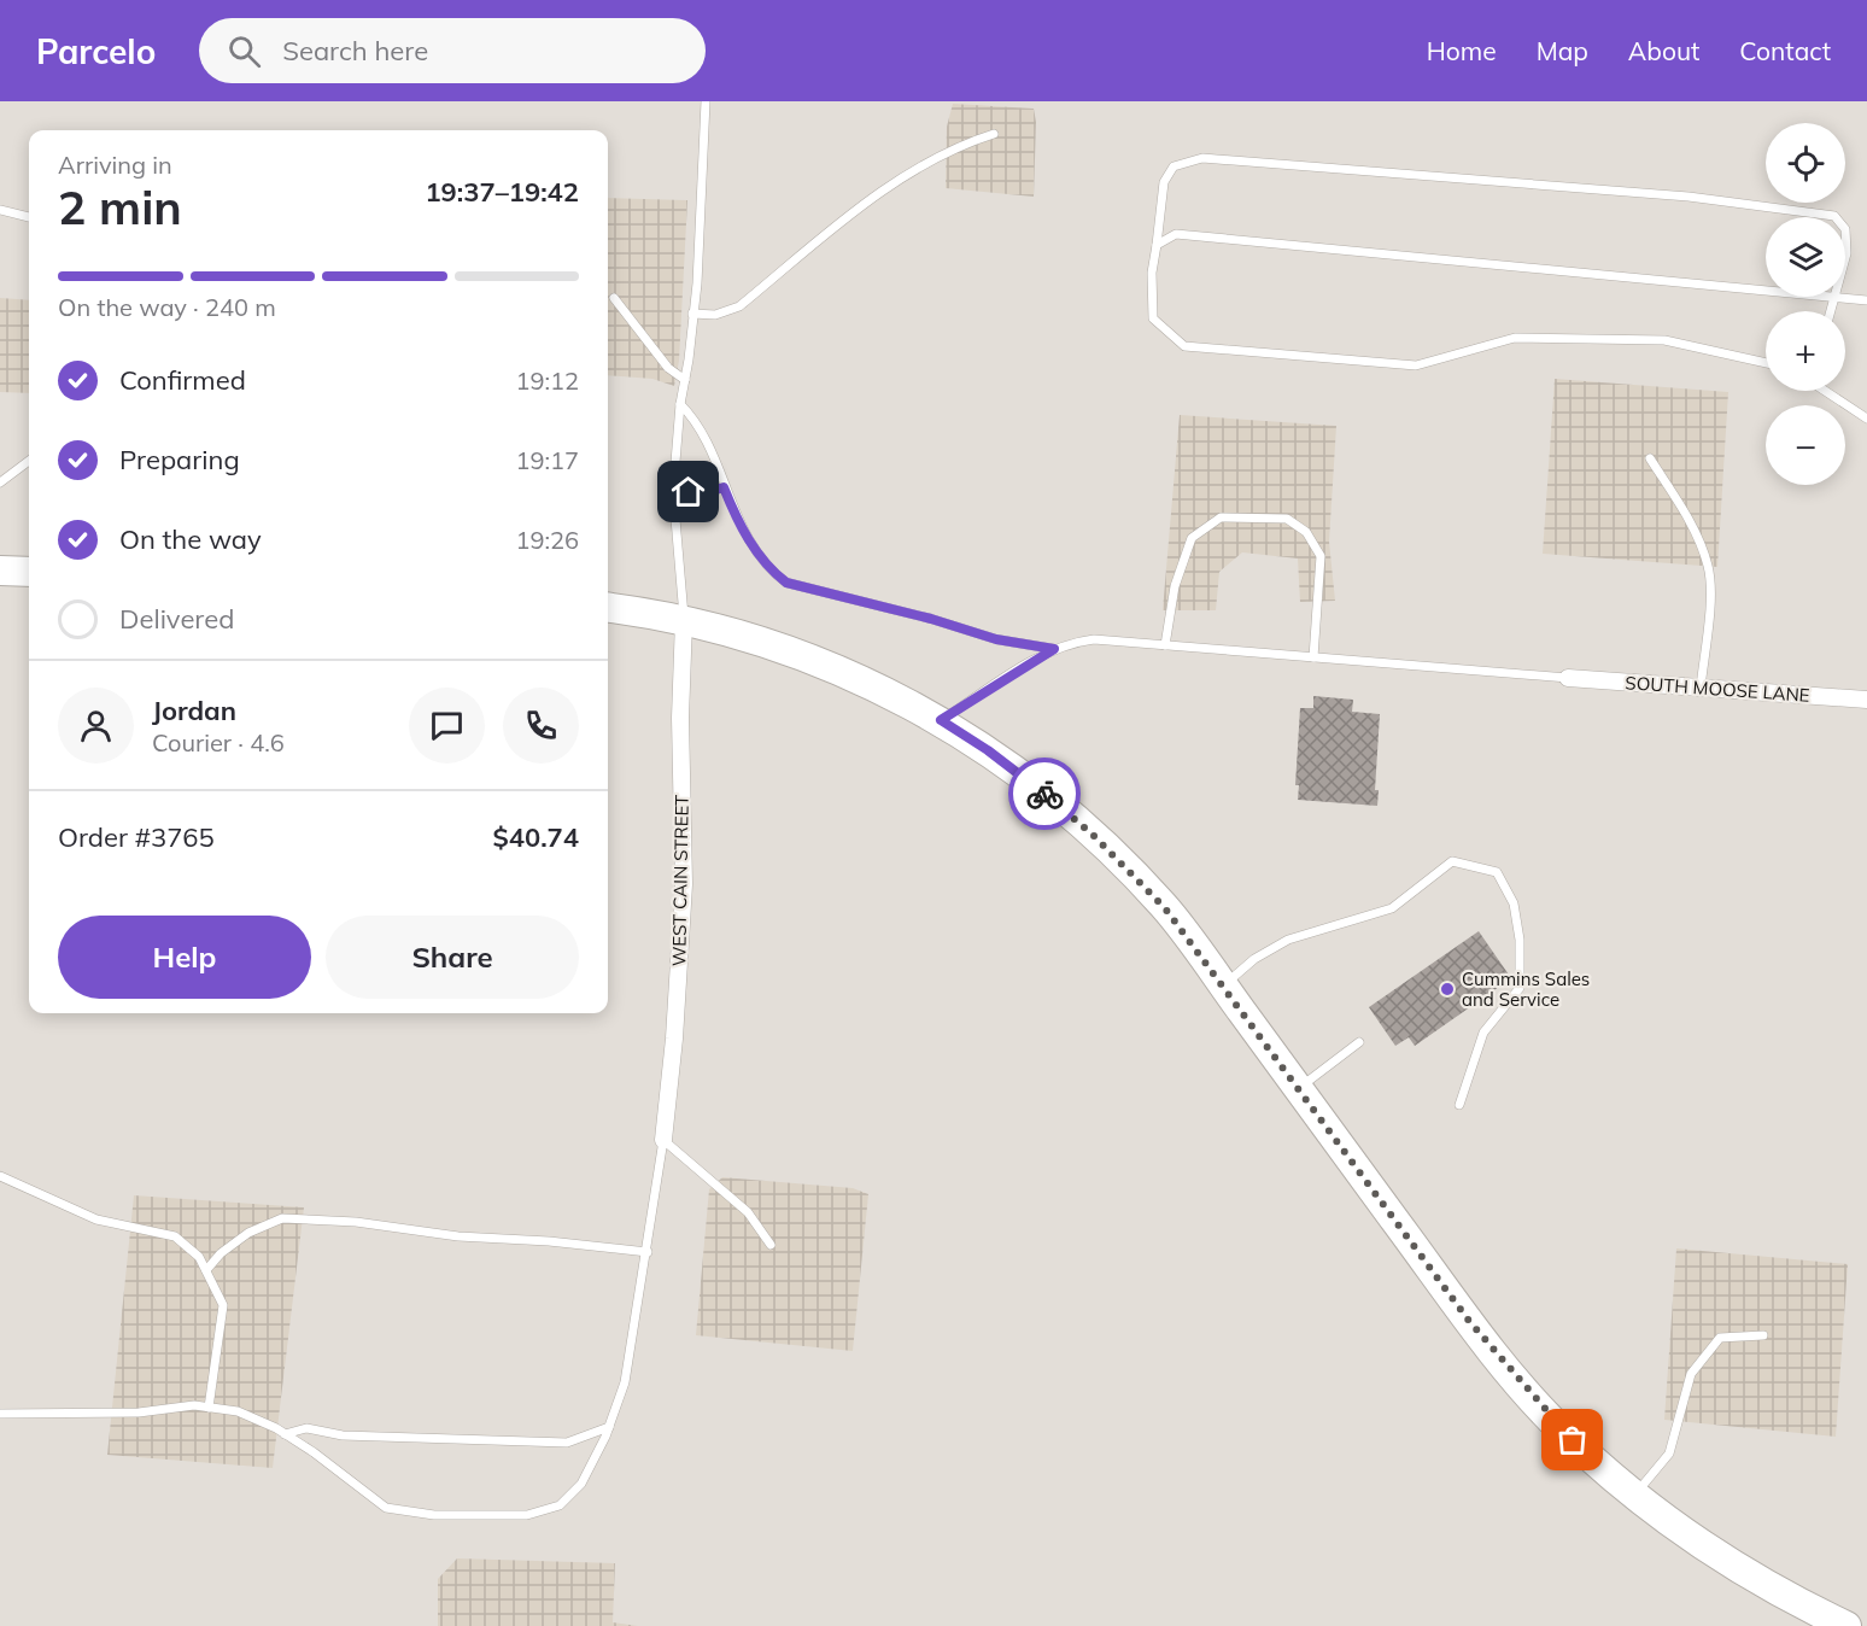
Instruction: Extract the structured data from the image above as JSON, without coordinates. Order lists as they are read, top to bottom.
{
  "streets": {
    "street": ["SOUTH MOOSE LANE", "WEST CAIN STREET"]
  },
  "places": ["Cummins Sales and Service"],
  "page": {
    "header": "Parcelo",
    "search": "Search here",
    "nav": [
      "Home",
      "Map",
      "About",
      "Contact"
    ],
    "map_buttons": ["+", "−"],
    "heading": ["2 min", "Arriving in", "19:37–19:42"],
    "panel": [
      "Jordan",
      "Courier · 4.6",
      "Order #3765",
      "$40.74"
    ],
    "bar": "On the way · 240 m",
    "list": [
      ["Confirmed", "19:12"],
      ["Preparing", "19:17"],
      ["On the way", "19:26"],
      "Delivered"
    ],
    "buttons": ["Help", "Share"]
  }
}
